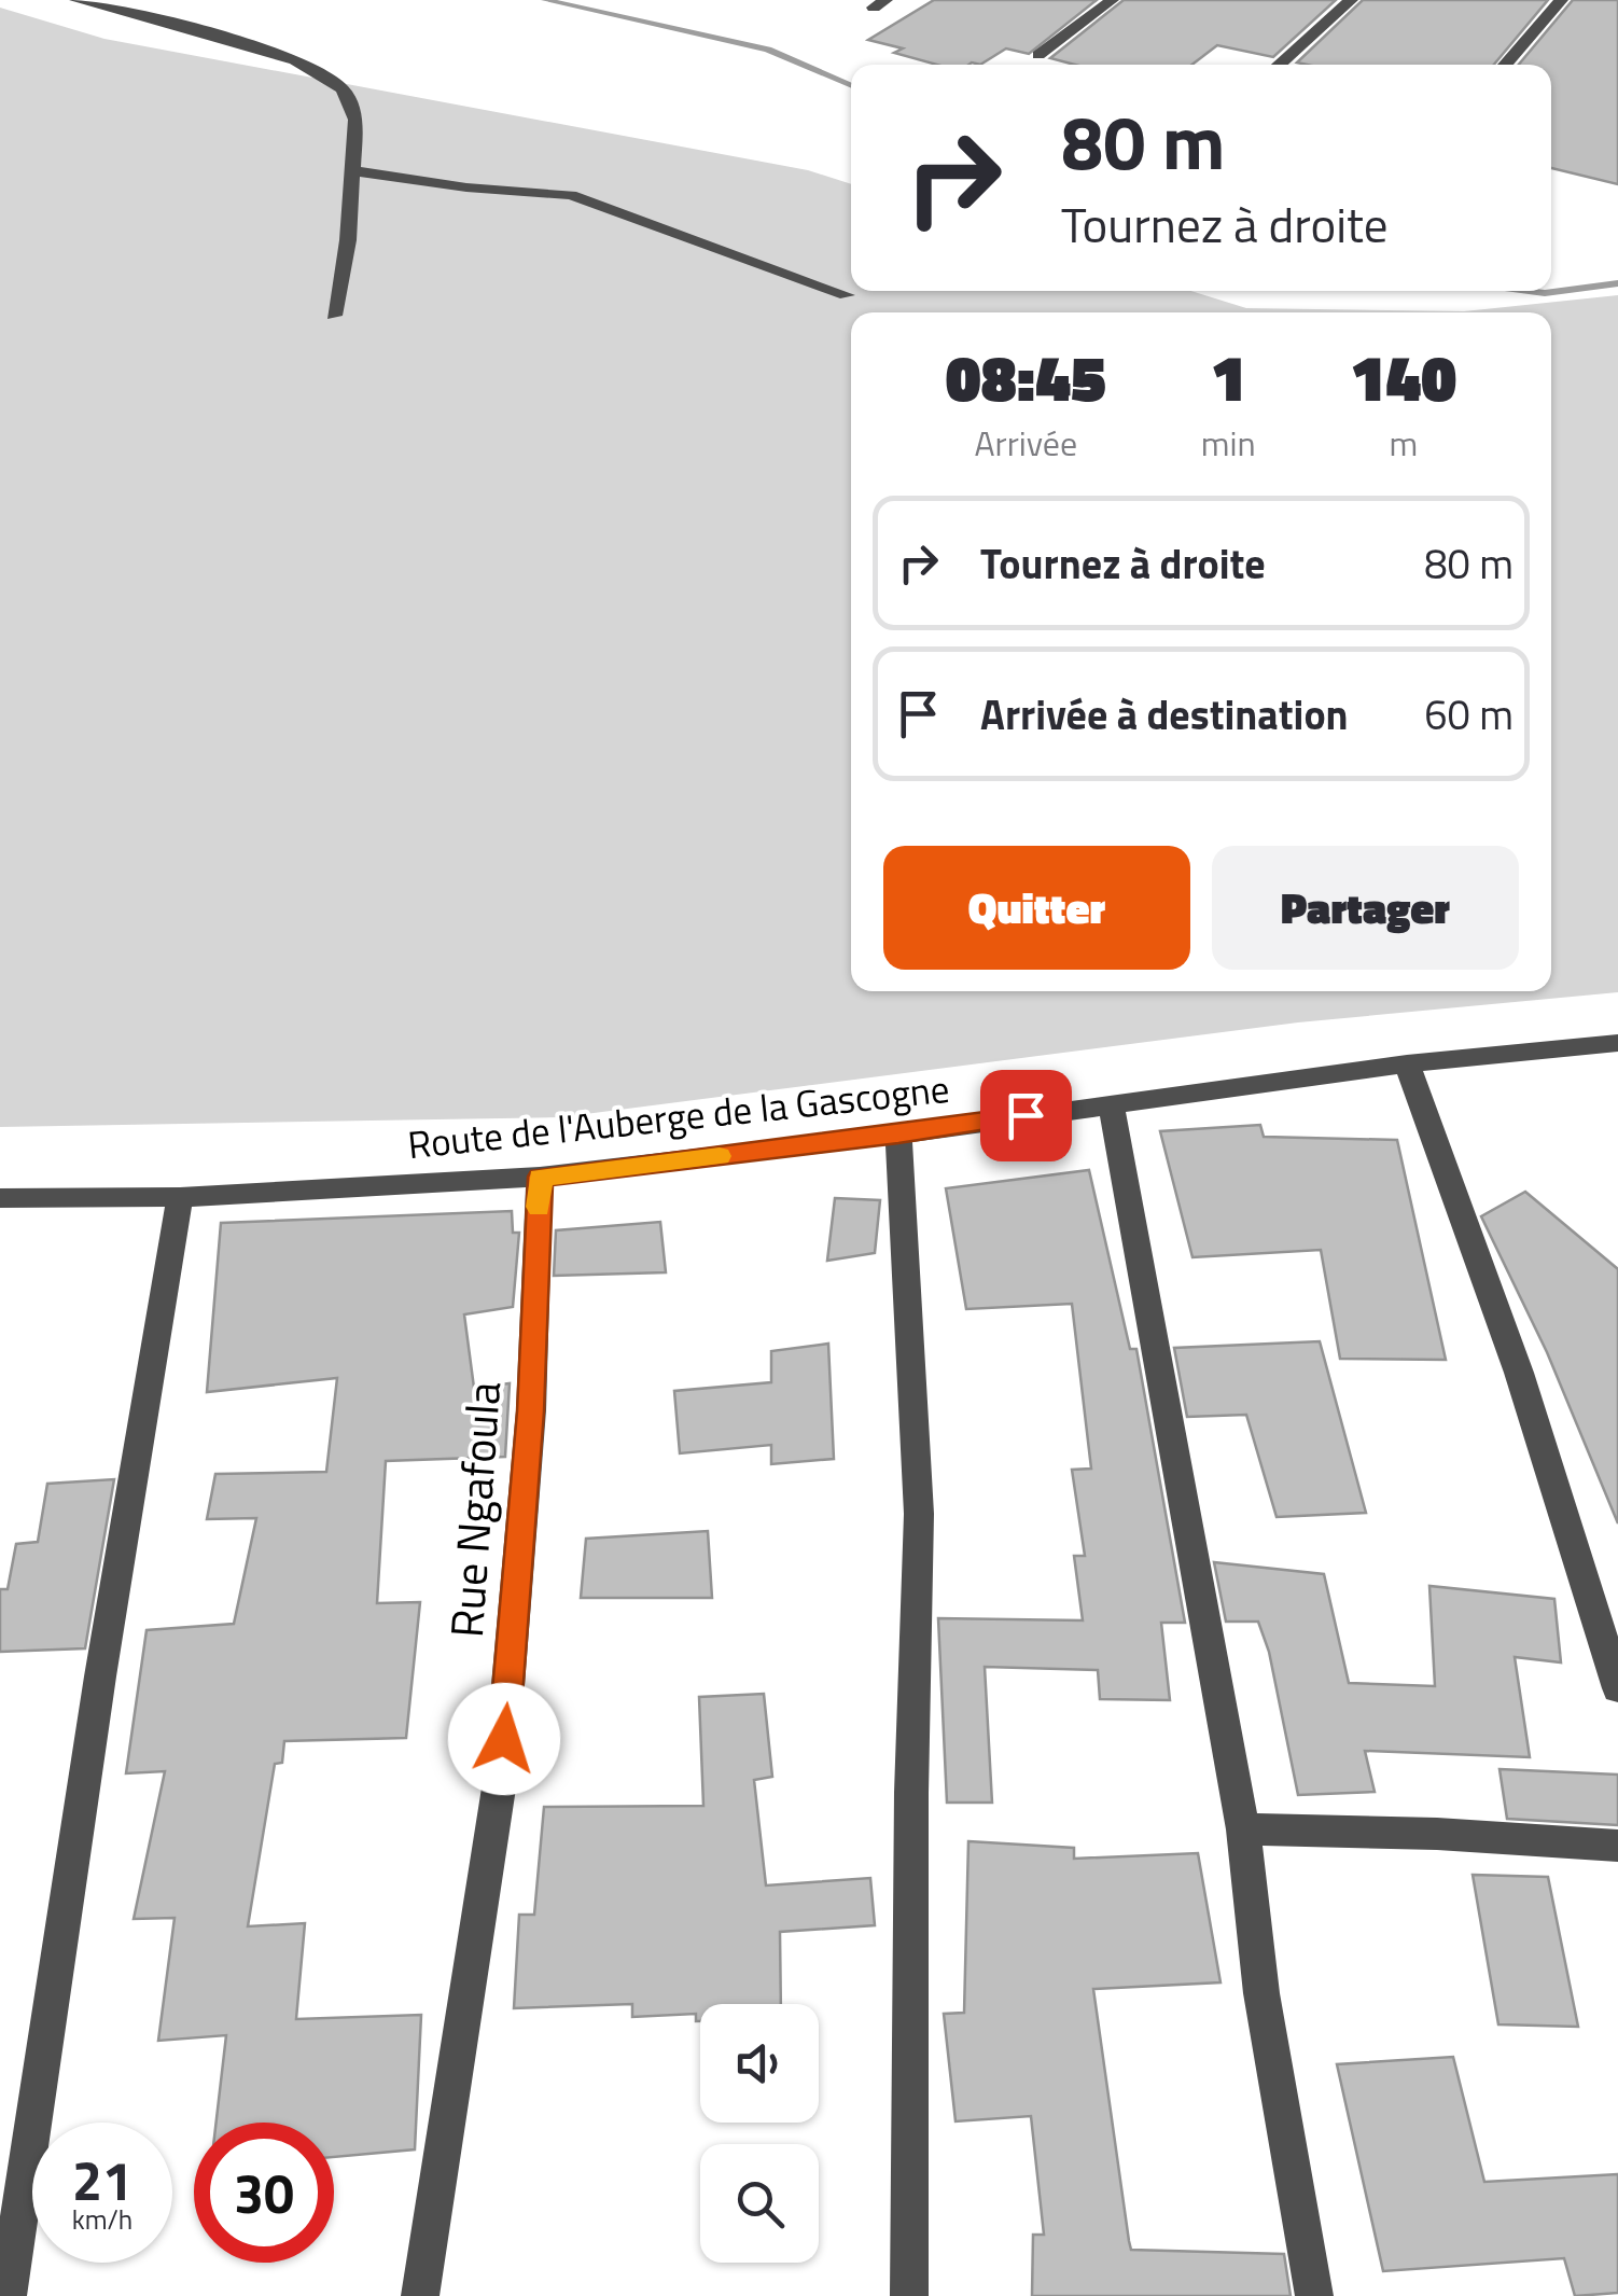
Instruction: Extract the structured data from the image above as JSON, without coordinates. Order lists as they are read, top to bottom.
{
  "streets": {
    "street": ["Route de l'Auberge de la Gascogne", "Rue Ngafoula"]
  },
  "crossings": [
    ["Route de l'Auberge de la Gascogne", "Rue Ngafoula"]
  ],
  "page": {
    "turn": ["80 m", "Tournez à droite"],
    "eta": [
      "08:45",
      "Arrivée",
      "1",
      "min",
      "140",
      "m"
    ],
    "list": [
      {
        "name": "Tournez à droite",
        "value": "80 m"
      },
      {
        "name": "Arrivée à destination",
        "value": "60 m"
      }
    ],
    "buttons": ["Quitter", "Partager"],
    "speed": "21 km/h",
    "limit": "30"
  }
}
